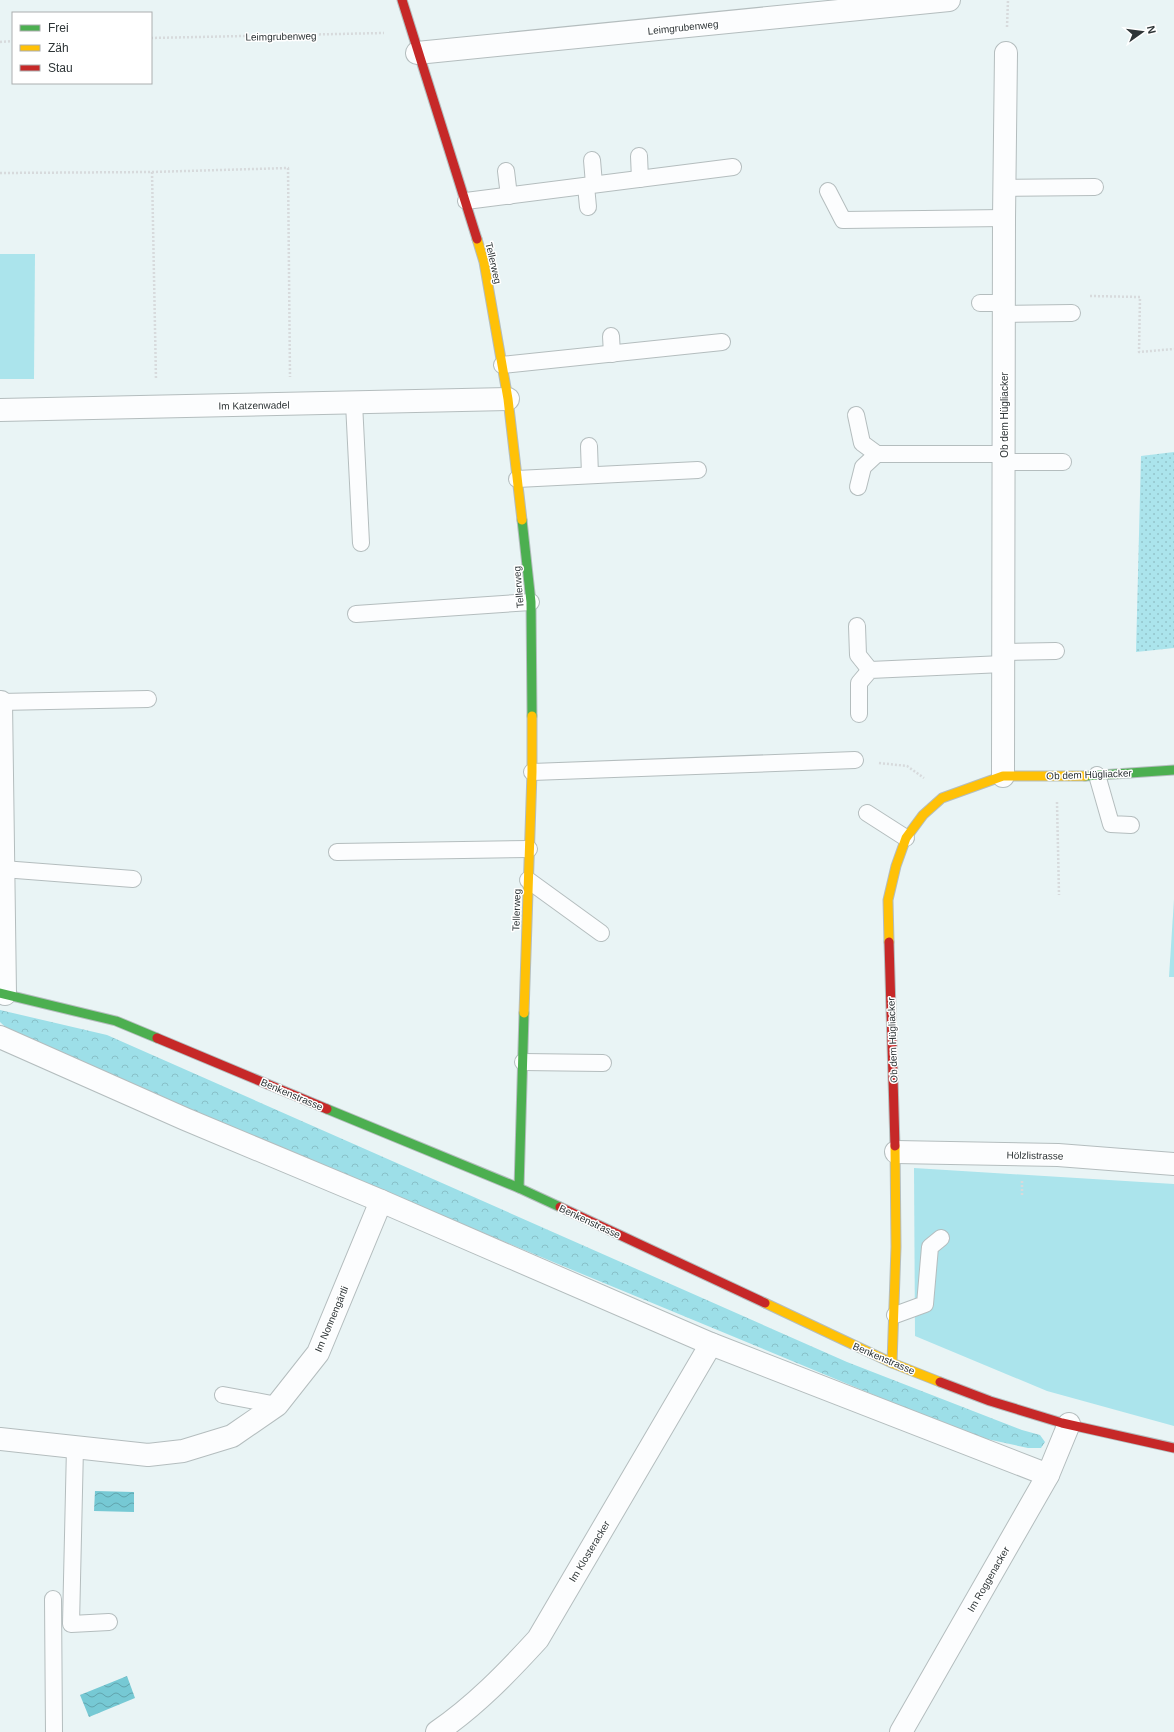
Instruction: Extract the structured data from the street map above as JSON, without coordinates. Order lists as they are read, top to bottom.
{
  "streets": {
    "street": [
      "Leimgrubenweg",
      "Tellerweg",
      "Im Katzenwadel",
      "Ob dem Hügliacker",
      "Benkenstrasse",
      "Hölzlistrasse",
      "Im Nonnengärtli",
      "Im Klosteracker",
      "Im Roggenacker"
    ]
  },
  "crossings": [
    ["Leimgrubenweg", "Tellerweg"],
    ["Tellerweg", "Im Katzenwadel"],
    ["Tellerweg", "Benkenstrasse"],
    ["Ob dem Hügliacker", "Benkenstrasse"],
    ["Ob dem Hügliacker", "Hölzlistrasse"],
    ["Benkenstrasse", "Im Roggenacker"]
  ],
  "legend": ["Frei", "Zäh", "Stau"],
  "north": "right"
}
